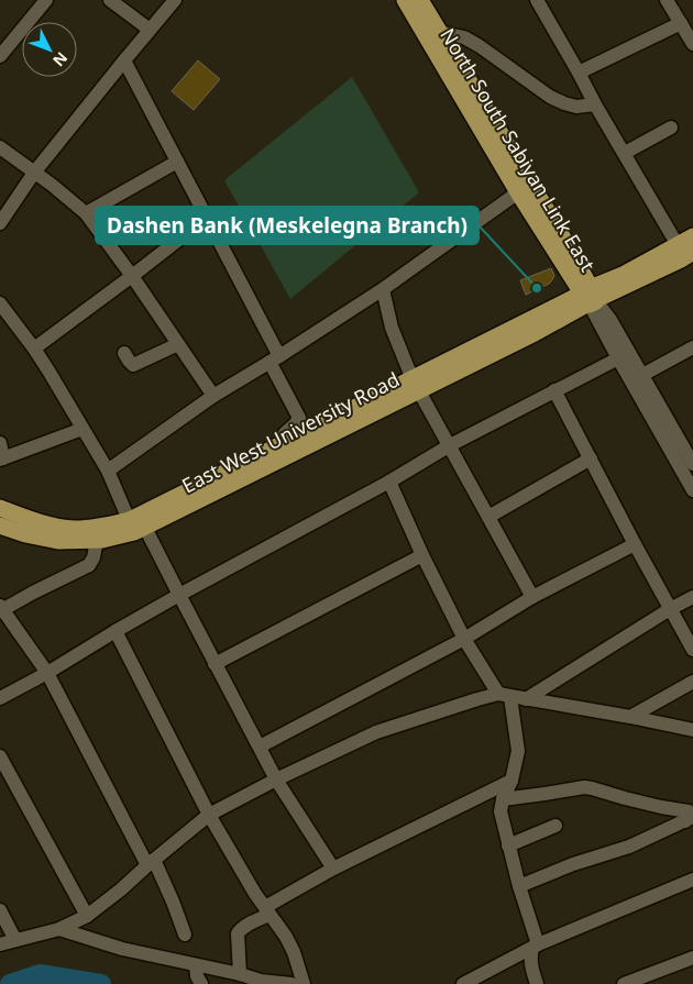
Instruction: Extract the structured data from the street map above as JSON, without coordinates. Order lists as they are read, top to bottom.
{
  "streets": {
    "main road": ["North South Sabiyan Link East", "East West University Road"]
  },
  "crossings": [
    ["North South Sabiyan Link East", "East West University Road"]
  ],
  "places": ["Dashen Bank (Meskelegna Branch)"],
  "north": "bottom right"
}
